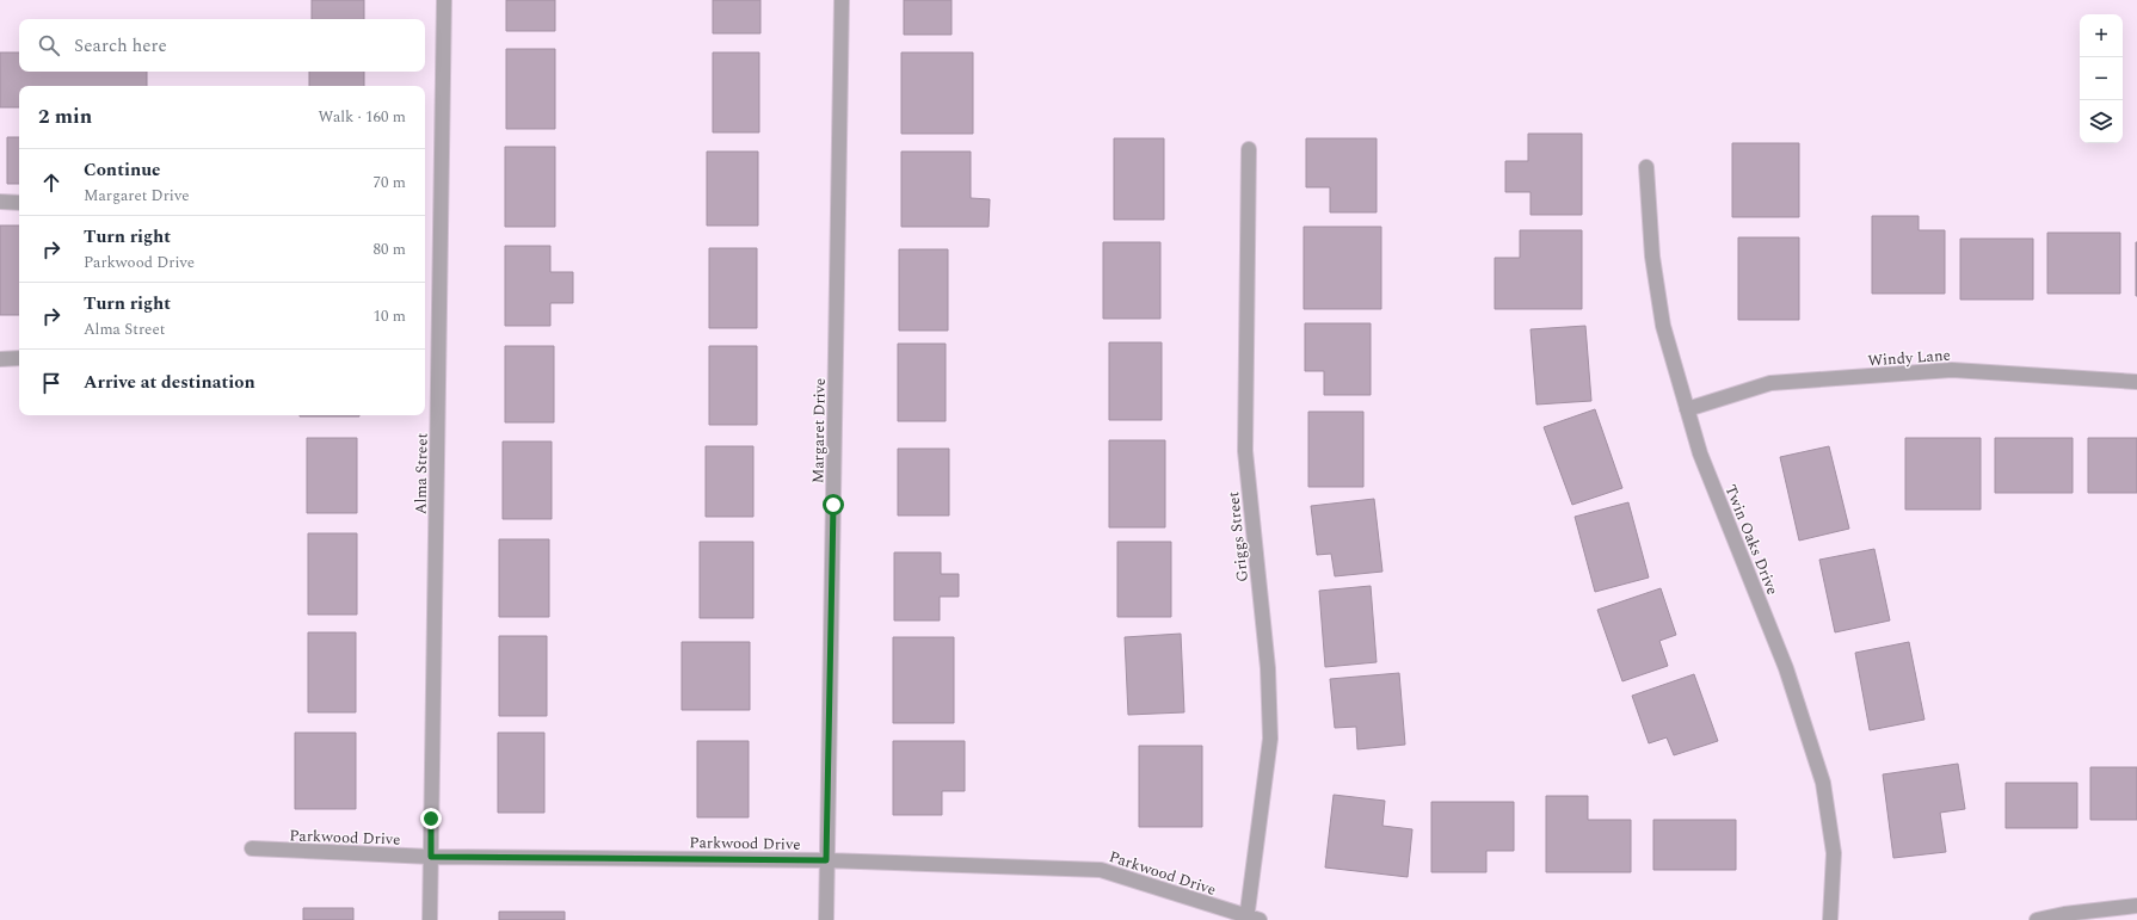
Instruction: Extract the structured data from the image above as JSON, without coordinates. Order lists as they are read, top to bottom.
{
  "streets": {
    "street": [
      "Windy Lane",
      "Margaret Drive",
      "Alma Street",
      "Griggs Street",
      "Twin Oaks Drive",
      "Parkwood Drive"
    ]
  },
  "crossings": [
    ["Windy Lane", "Twin Oaks Drive"],
    ["Margaret Drive", "Parkwood Drive"],
    ["Alma Street", "Parkwood Drive"],
    ["Griggs Street", "Parkwood Drive"]
  ],
  "page": {
    "map_buttons": ["+", "−"],
    "search": "Search here",
    "heading": ["2 min", "Walk · 160 m"],
    "list": [
      ["Continue", "Margaret Drive", "70 m"],
      ["Turn right", "Parkwood Drive", "80 m"],
      ["Turn right", "Alma Street", "10 m"],
      "Arrive at destination"
    ]
  }
}
